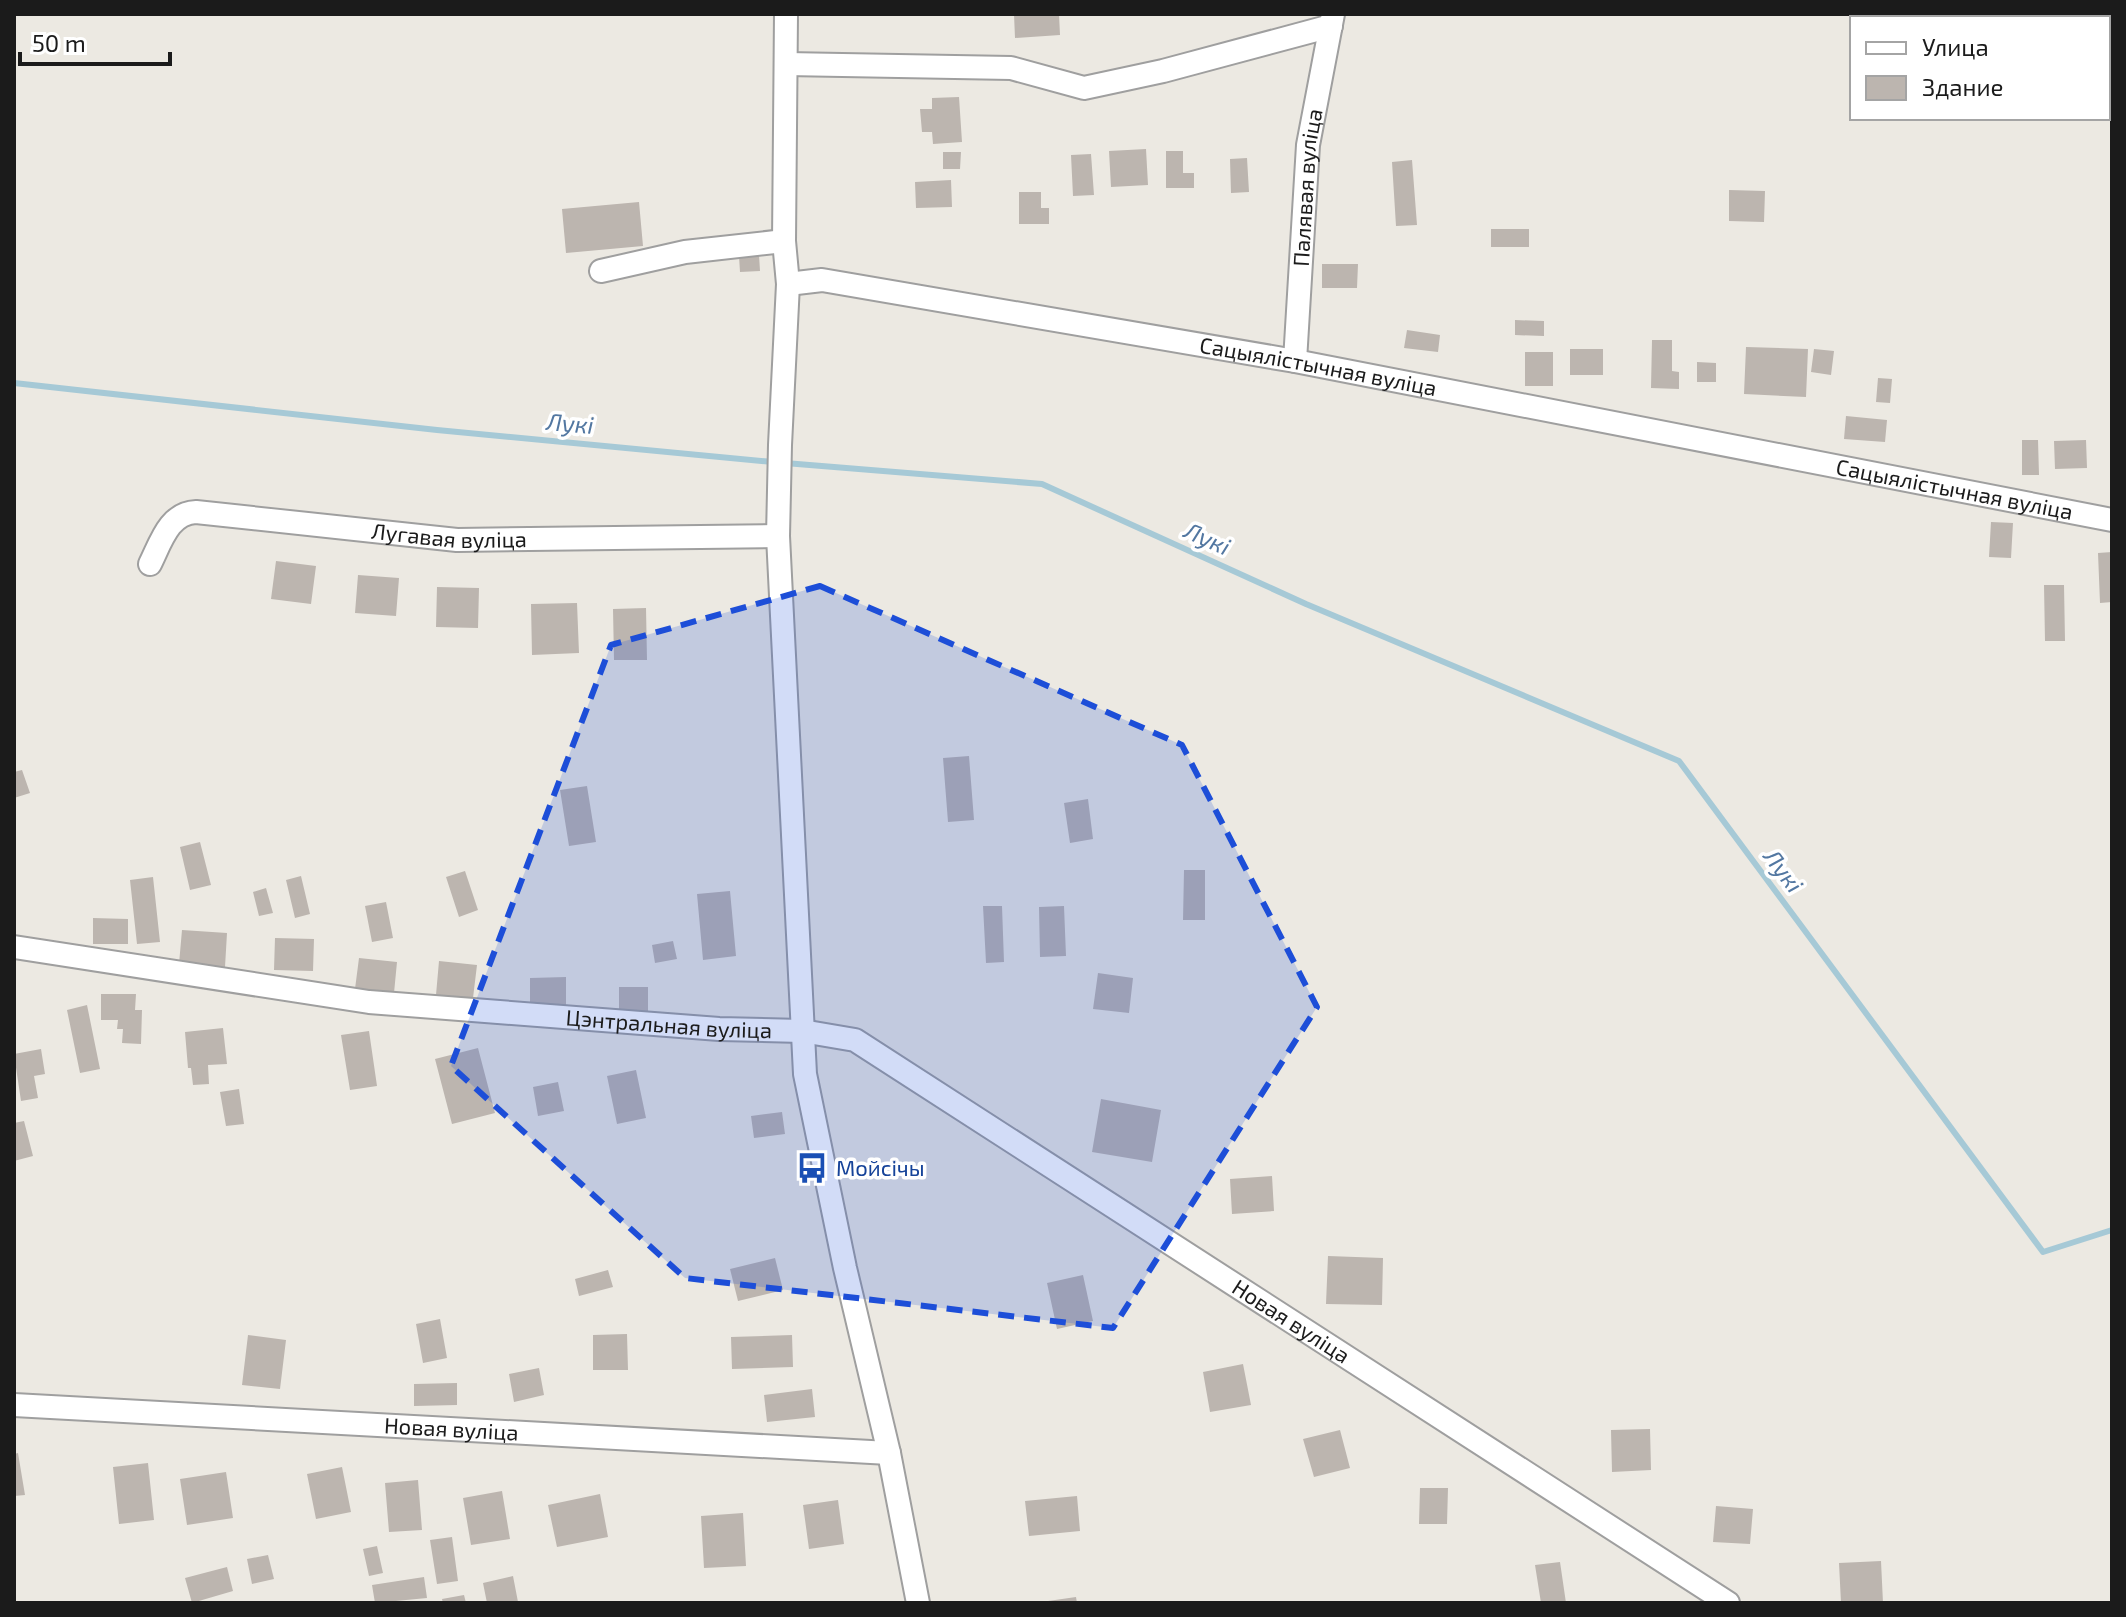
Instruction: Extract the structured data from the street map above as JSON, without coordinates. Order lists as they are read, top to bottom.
{
  "streets": {
    "street": [
      "Палявая вуліца",
      "Сацыялістычная вуліца",
      "Лугавая вуліца",
      "Цэнтральная вуліца",
      "Новая вуліца"
    ]
  },
  "crossings": [
    ["Палявая вуліца", "Сацыялістычная вуліца"],
    ["Сацыялістычная вуліца", "Цэнтральная вуліца"],
    ["Лугавая вуліца", "Цэнтральная вуліца"],
    ["Цэнтральная вуліца", "Новая вуліца"]
  ],
  "water": ["Лукі"],
  "places": {
    "bus stop": ["Мойсічы"]
  },
  "legend": ["Улица", "Здание"],
  "scale_bar": "50 m"
}
